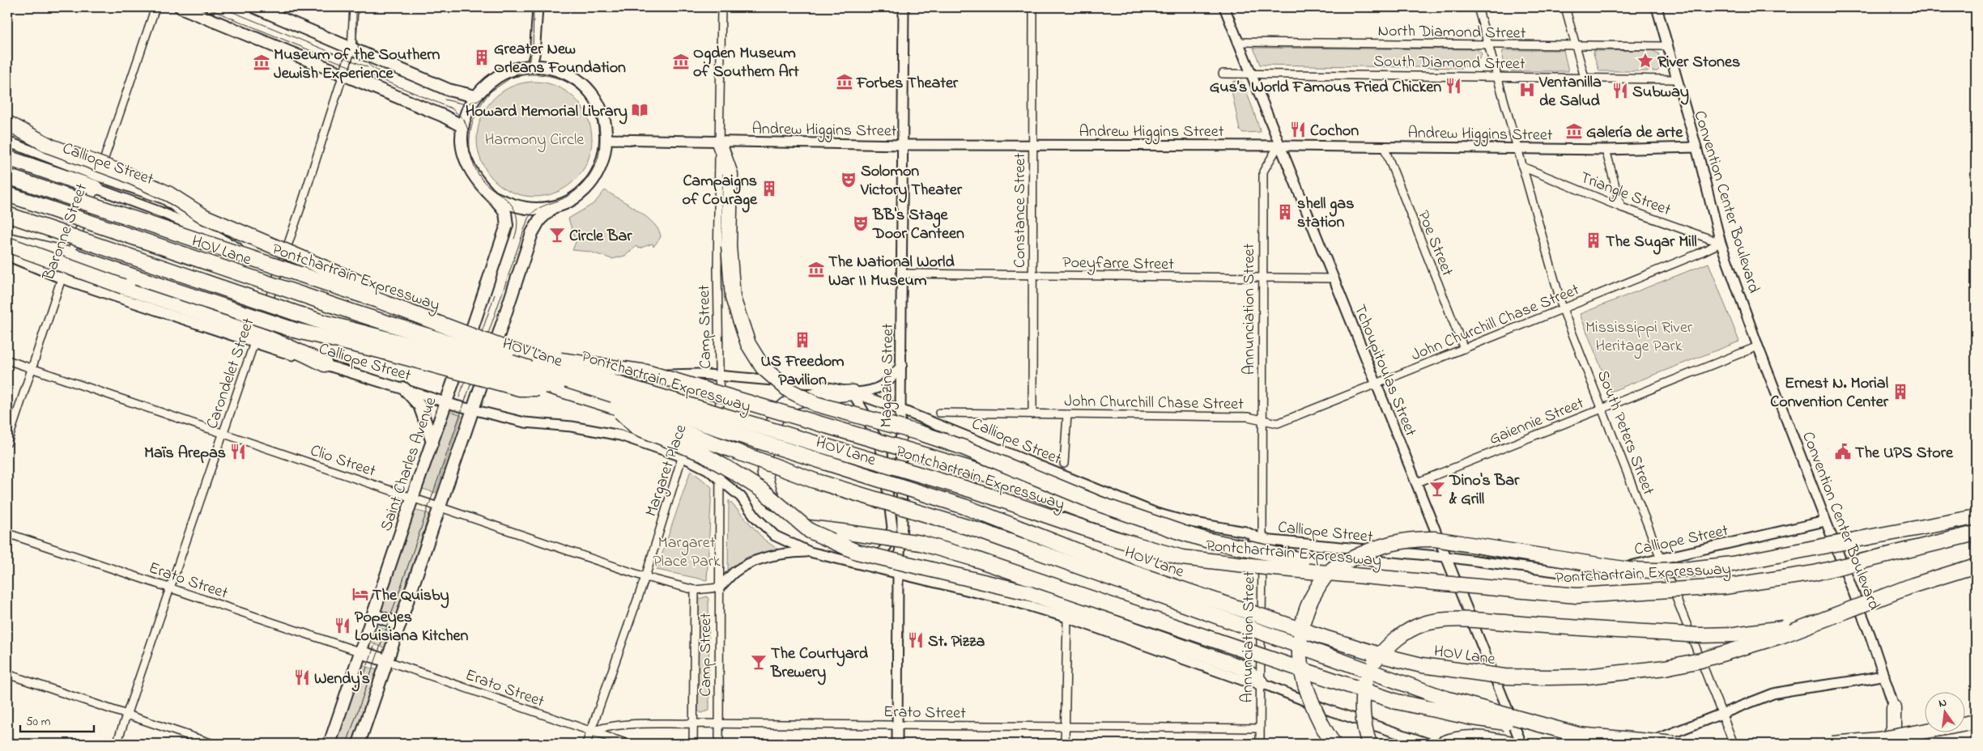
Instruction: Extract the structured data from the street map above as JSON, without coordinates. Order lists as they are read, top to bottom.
{
  "streets": {
    "highway": ["HOV Lane", "Pontchartrain Expressway"],
    "main road": ["Saint Charles Avenue"],
    "street": [
      "North Diamond Street",
      "South Diamond Street",
      "Andrew Higgins Street",
      "Calliope Street",
      "Triangle Street",
      "Convention Center Boulevard",
      "Constance Street",
      "Baronne Street",
      "Poe Street",
      "Poeyfarre Street",
      "Annunciation Street",
      "John Churchill Chase Street",
      "Camp Street",
      "Tchoupitoulas Street",
      "Carondelet Street",
      "Magazine Street",
      "Gaiennie Street",
      "South Peters Street",
      "Clio Street",
      "Margaret Place",
      "Erato Street"
    ]
  },
  "crossings": [
    ["North Diamond Street", "Convention Center Boulevard"],
    ["North Diamond Street", "Tchoupitoulas Street"],
    ["North Diamond Street", "South Peters Street"],
    ["South Diamond Street", "Convention Center Boulevard"],
    ["South Diamond Street", "Tchoupitoulas Street"],
    ["South Diamond Street", "South Peters Street"],
    ["Andrew Higgins Street", "Convention Center Boulevard"],
    ["Andrew Higgins Street", "Constance Street"],
    ["Andrew Higgins Street", "Poe Street"],
    ["Andrew Higgins Street", "Annunciation Street"],
    ["Andrew Higgins Street", "Camp Street"],
    ["Andrew Higgins Street", "Tchoupitoulas Street"],
    ["Andrew Higgins Street", "Magazine Street"],
    ["Andrew Higgins Street", "South Peters Street"],
    ["Andrew Higgins Street", "Saint Charles Avenue"],
    ["Calliope Street", "Convention Center Boulevard"],
    ["Calliope Street", "Baronne Street"],
    ["Calliope Street", "Annunciation Street"],
    ["Calliope Street", "Camp Street"],
    ["Calliope Street", "Tchoupitoulas Street"],
    ["Calliope Street", "Carondelet Street"],
    ["Calliope Street", "Magazine Street"],
    ["Calliope Street", "South Peters Street"],
    ["Calliope Street", "Clio Street"],
    ["Calliope Street", "Saint Charles Avenue"],
    ["Calliope Street", "Margaret Place"],
    ["Triangle Street", "Convention Center Boulevard"],
    ["Triangle Street", "John Churchill Chase Street"],
    ["Triangle Street", "South Peters Street"],
    ["Convention Center Boulevard", "John Churchill Chase Street"],
    ["Convention Center Boulevard", "Gaiennie Street"],
    ["Constance Street", "Poeyfarre Street"],
    ["Constance Street", "John Churchill Chase Street"],
    ["Baronne Street", "Clio Street"],
    ["Poe Street", "John Churchill Chase Street"],
    ["Poeyfarre Street", "Annunciation Street"],
    ["Poeyfarre Street", "Tchoupitoulas Street"],
    ["Poeyfarre Street", "Magazine Street"],
    ["Annunciation Street", "John Churchill Chase Street"],
    ["Annunciation Street", "Tchoupitoulas Street"],
    ["Annunciation Street", "Erato Street"],
    ["John Churchill Chase Street", "Tchoupitoulas Street"],
    ["John Churchill Chase Street", "South Peters Street"],
    ["Camp Street", "Clio Street"],
    ["Camp Street", "Erato Street"],
    ["Tchoupitoulas Street", "Gaiennie Street"],
    ["Carondelet Street", "Clio Street"],
    ["Carondelet Street", "Erato Street"],
    ["Magazine Street", "Erato Street"],
    ["Gaiennie Street", "South Peters Street"],
    ["Clio Street", "Saint Charles Avenue"],
    ["Clio Street", "Margaret Place"],
    ["Saint Charles Avenue", "Erato Street"],
    ["Margaret Place", "Erato Street"]
  ],
  "parks": ["Harmony Circle", "Mississippi River Heritage Park", "Margaret Place Park"],
  "places": {
    "building": [
      "Greater New Orleans Foundation",
      "Campaigns of Courage",
      "shell gas station",
      "The Sugar Mill",
      "US Freedom Pavilion",
      "Ernest N. Morial Convention Center"
    ],
    "place": ["River Stones"],
    "museum": [
      "Ogden Museum of Southern Art",
      "Museum of the Southern Jewish Experience",
      "Forbes Theater",
      "Galería de arte",
      "The National World War II Museum"
    ],
    "restaurant": [
      "Gus’s World Famous Fried Chicken",
      "Subway",
      "Cochon",
      "Maïs Arepas",
      "Popeyes Louisiana Kitchen",
      "St. Pizza",
      "Wendy's"
    ],
    "hospital": ["Ventanilla de Salud"],
    "library": ["Howard Memorial Library"],
    "theatre": ["Solomon Victory Theater", "BB's Stage Door Canteen"],
    "bar": ["Circle Bar", "Dino's Bar & Grill", "The Courtyard Brewery"],
    "public building": ["The UPS Store"],
    "hotel": ["The Quisby"]
  },
  "scale_bar": "50 m",
  "north": "top"
}
